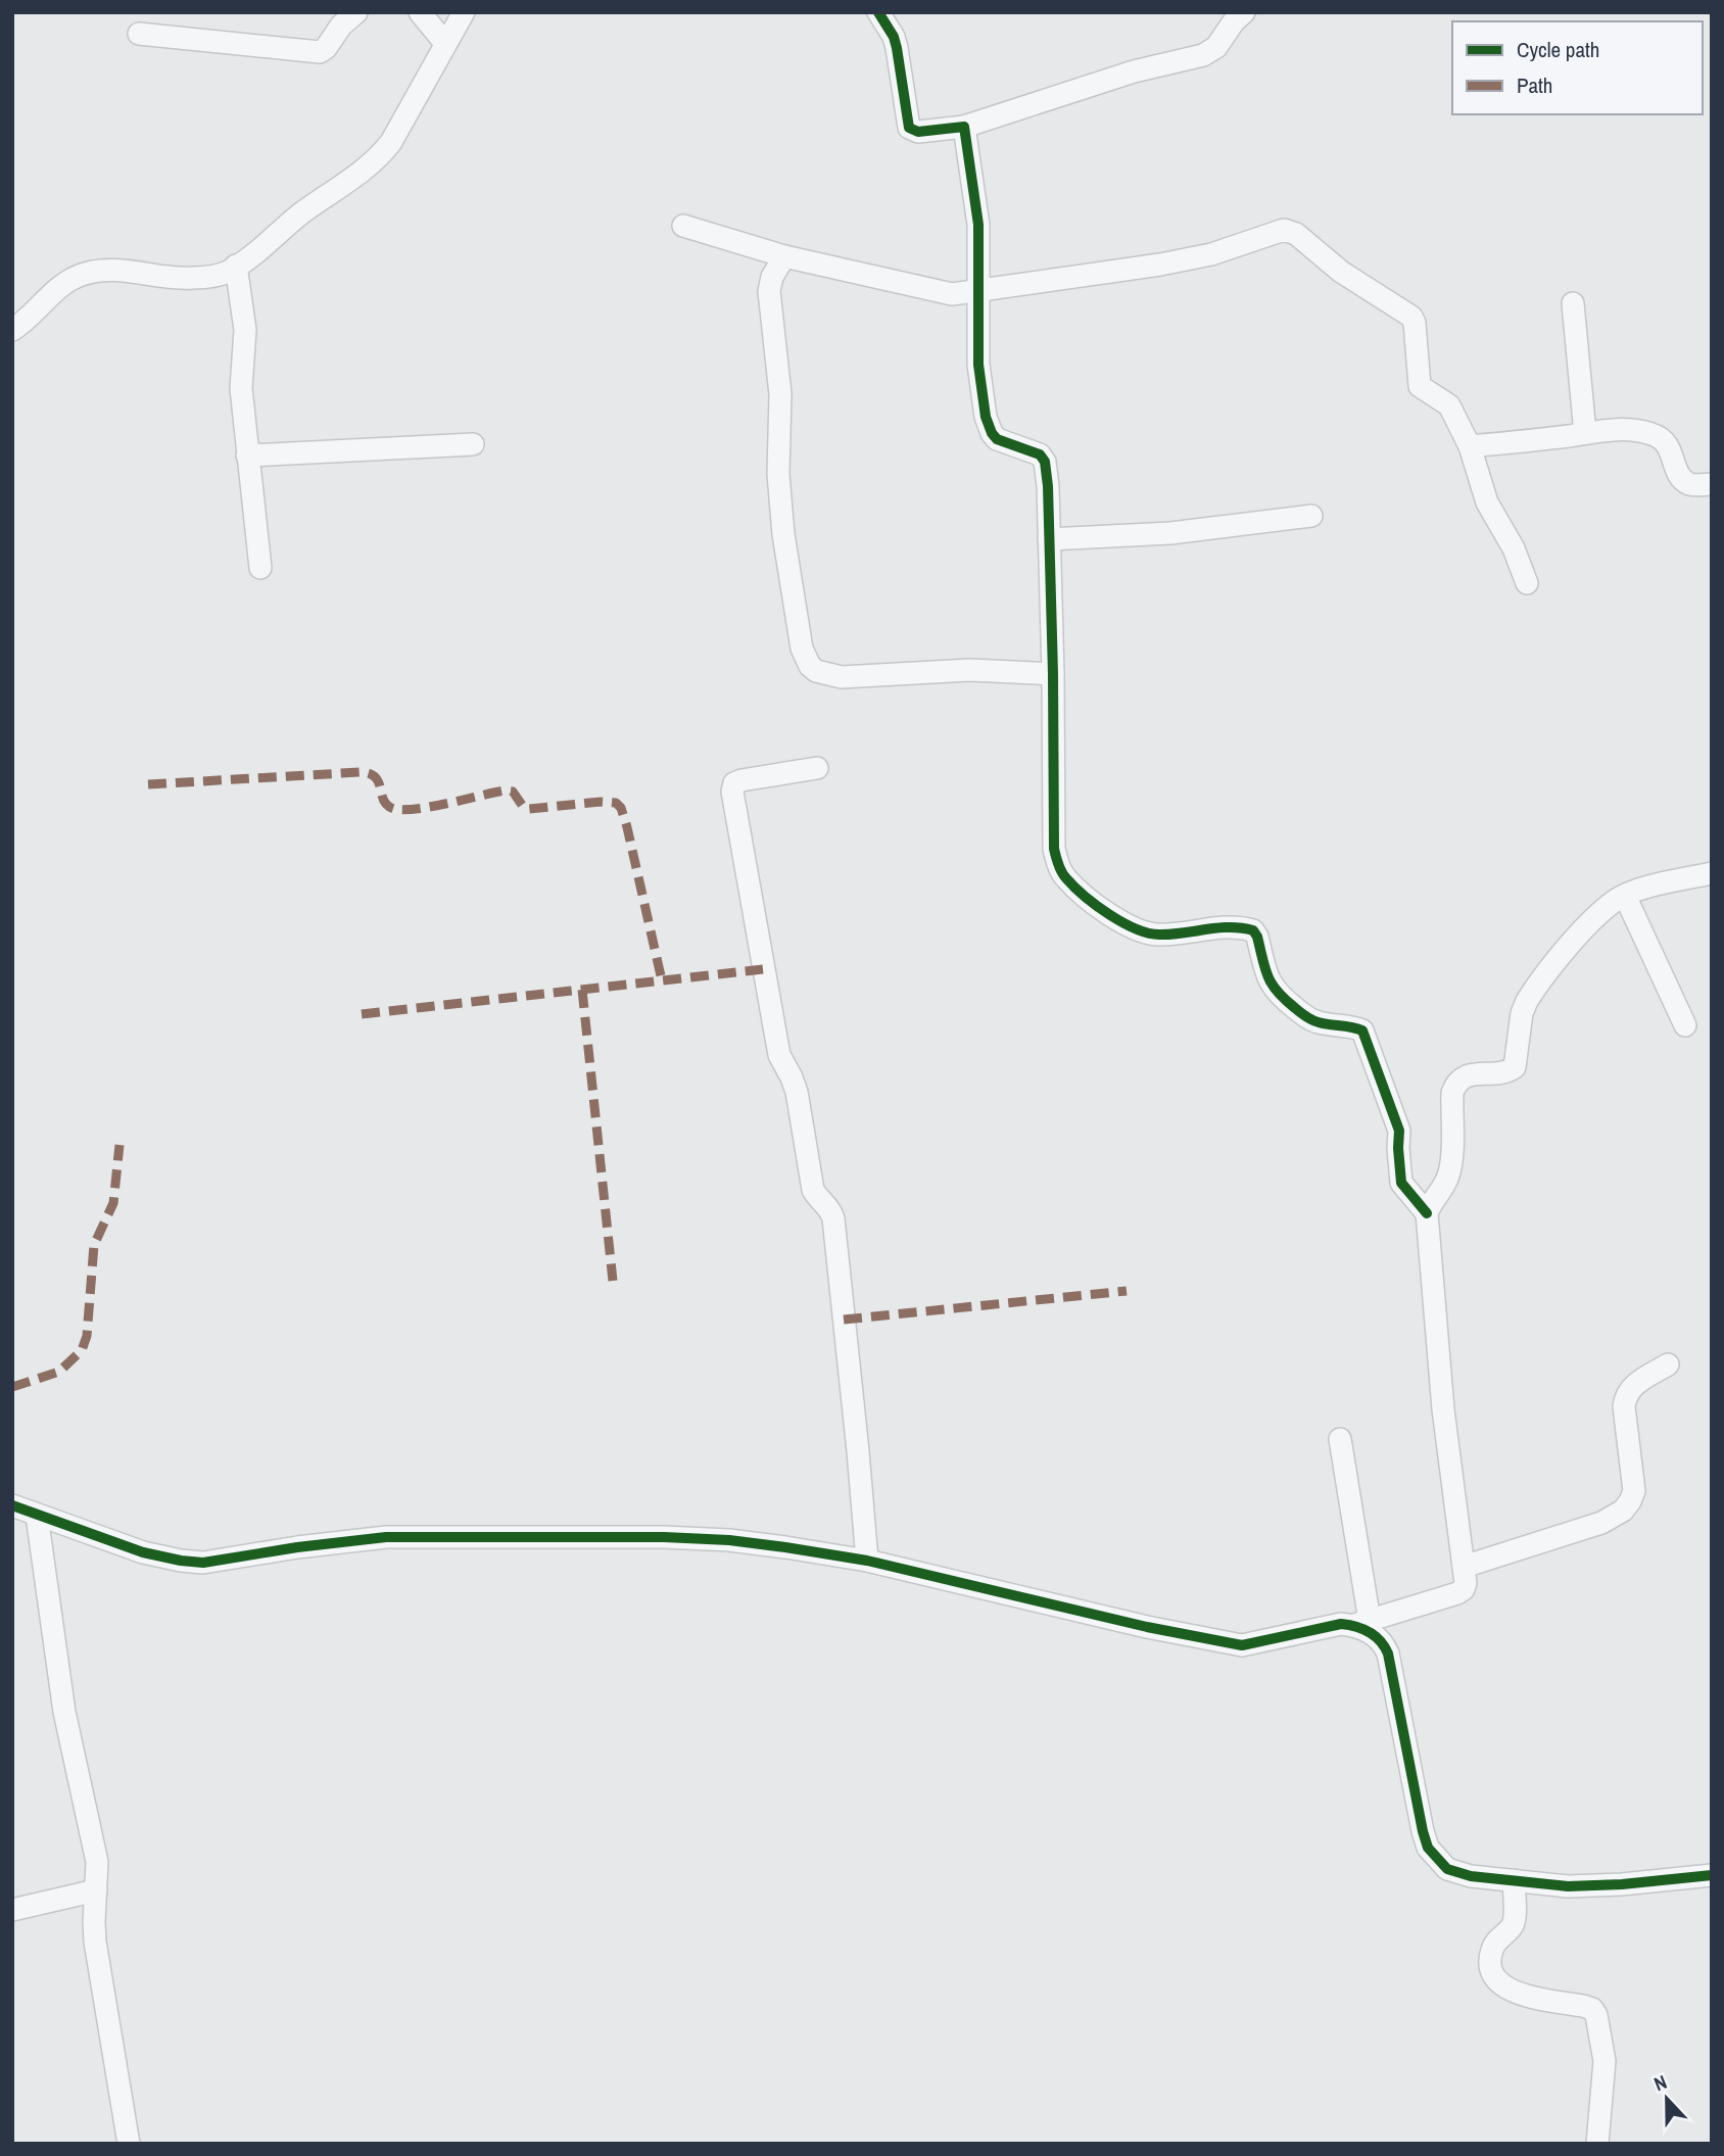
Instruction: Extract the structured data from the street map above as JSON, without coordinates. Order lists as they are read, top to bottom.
{
  "legend": ["Cycle path", "Path"],
  "north": "top"
}
